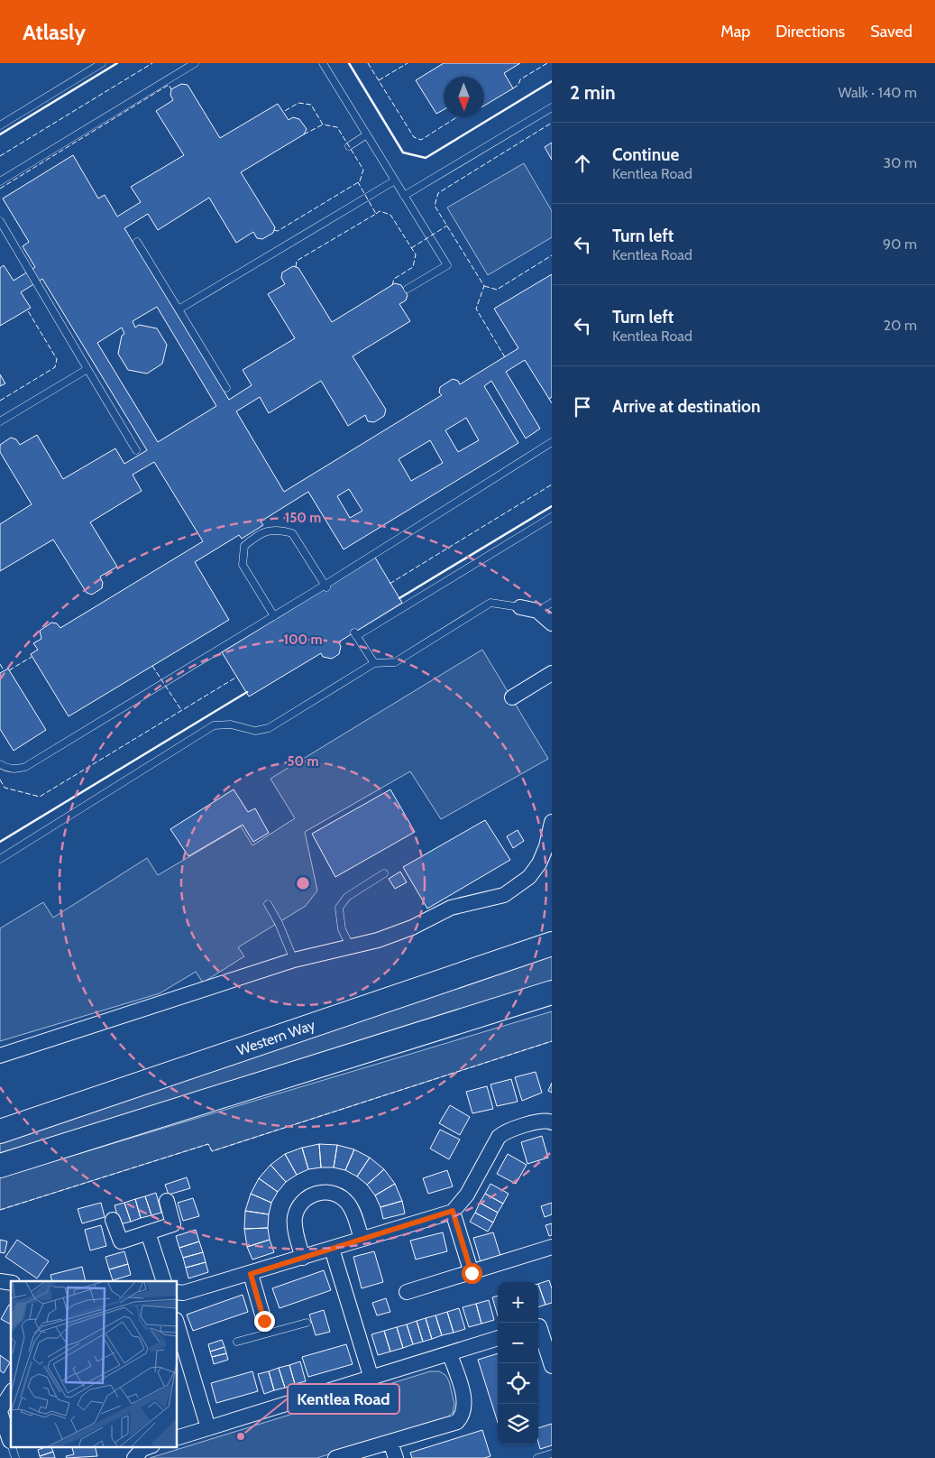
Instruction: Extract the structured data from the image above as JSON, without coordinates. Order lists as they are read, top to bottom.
{
  "streets": {
    "main road": ["Western Way"]
  },
  "places": ["Kentlea Road"],
  "north": "bottom",
  "page": {
    "header": "Atlasly",
    "nav": ["Map", "Directions", "Saved"],
    "heading": ["2 min", "Walk · 140 m"],
    "list": [
      ["Continue", "Kentlea Road", "30 m"],
      ["Turn left", "Kentlea Road", "90 m"],
      ["Turn left", "Kentlea Road", "20 m"],
      "Arrive at destination"
    ],
    "map_buttons": ["+", "−"]
  },
  "rings": ["150 m", "100 m", "50 m"]
}
